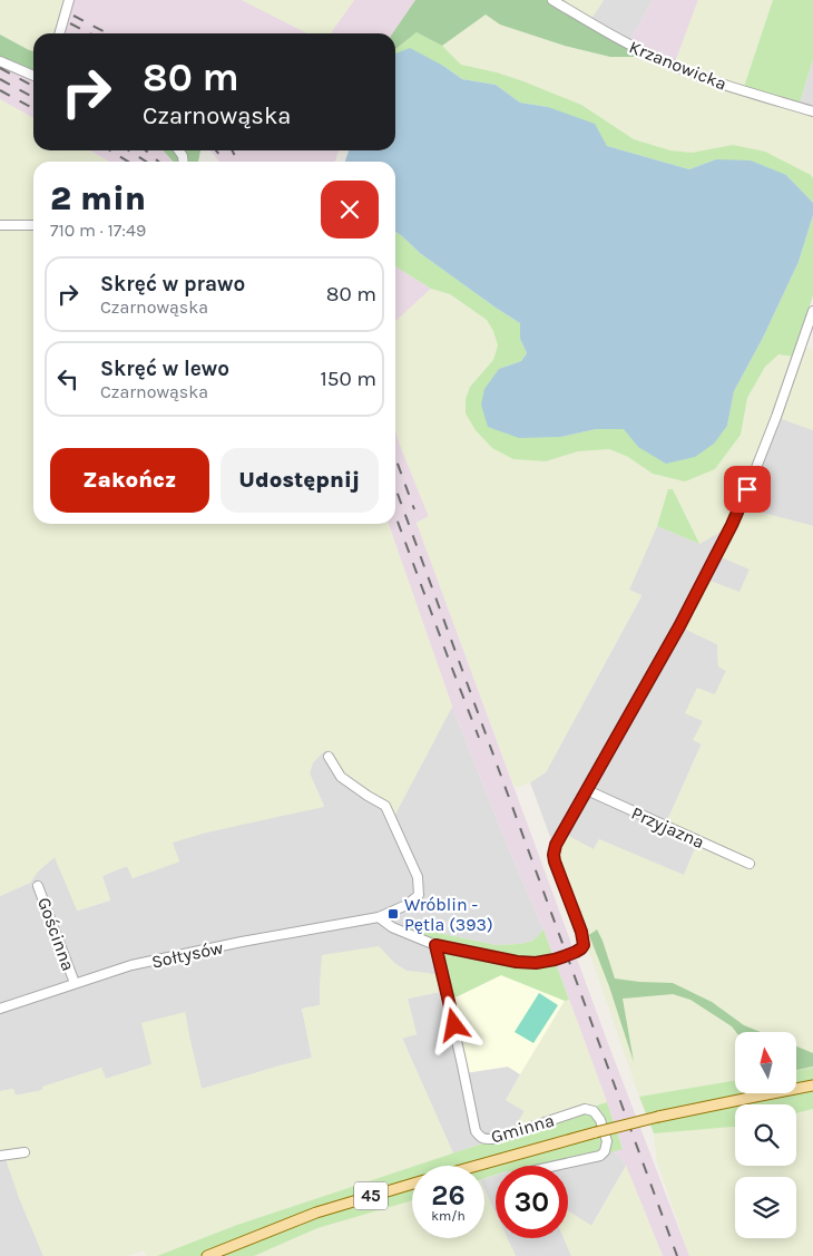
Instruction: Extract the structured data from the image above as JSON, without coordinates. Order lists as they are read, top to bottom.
{
  "streets": {
    "main road": ["45"],
    "street": [
      "Krzanowicka",
      "Przyjazna",
      "Gościnna",
      "Sołtysów",
      "Gminna"
    ]
  },
  "crossings": [
    ["Gościnna", "Sołtysów"]
  ],
  "places": {
    "transit": ["Wróblin - Pętla (393)"]
  },
  "north": "top",
  "page": {
    "turn": ["80 m", "Czarnowąska"],
    "heading": ["2 min", "710 m · 17:49"],
    "list": [
      {
        "name": "Skręć w prawo",
        "note": "Czarnowąska",
        "value": "80 m"
      },
      {
        "name": "Skręć w lewo",
        "note": "Czarnowąska",
        "value": "150 m"
      }
    ],
    "buttons": ["Zakończ", "Udostępnij"],
    "speed": "26 km/h",
    "limit": "30"
  }
}
